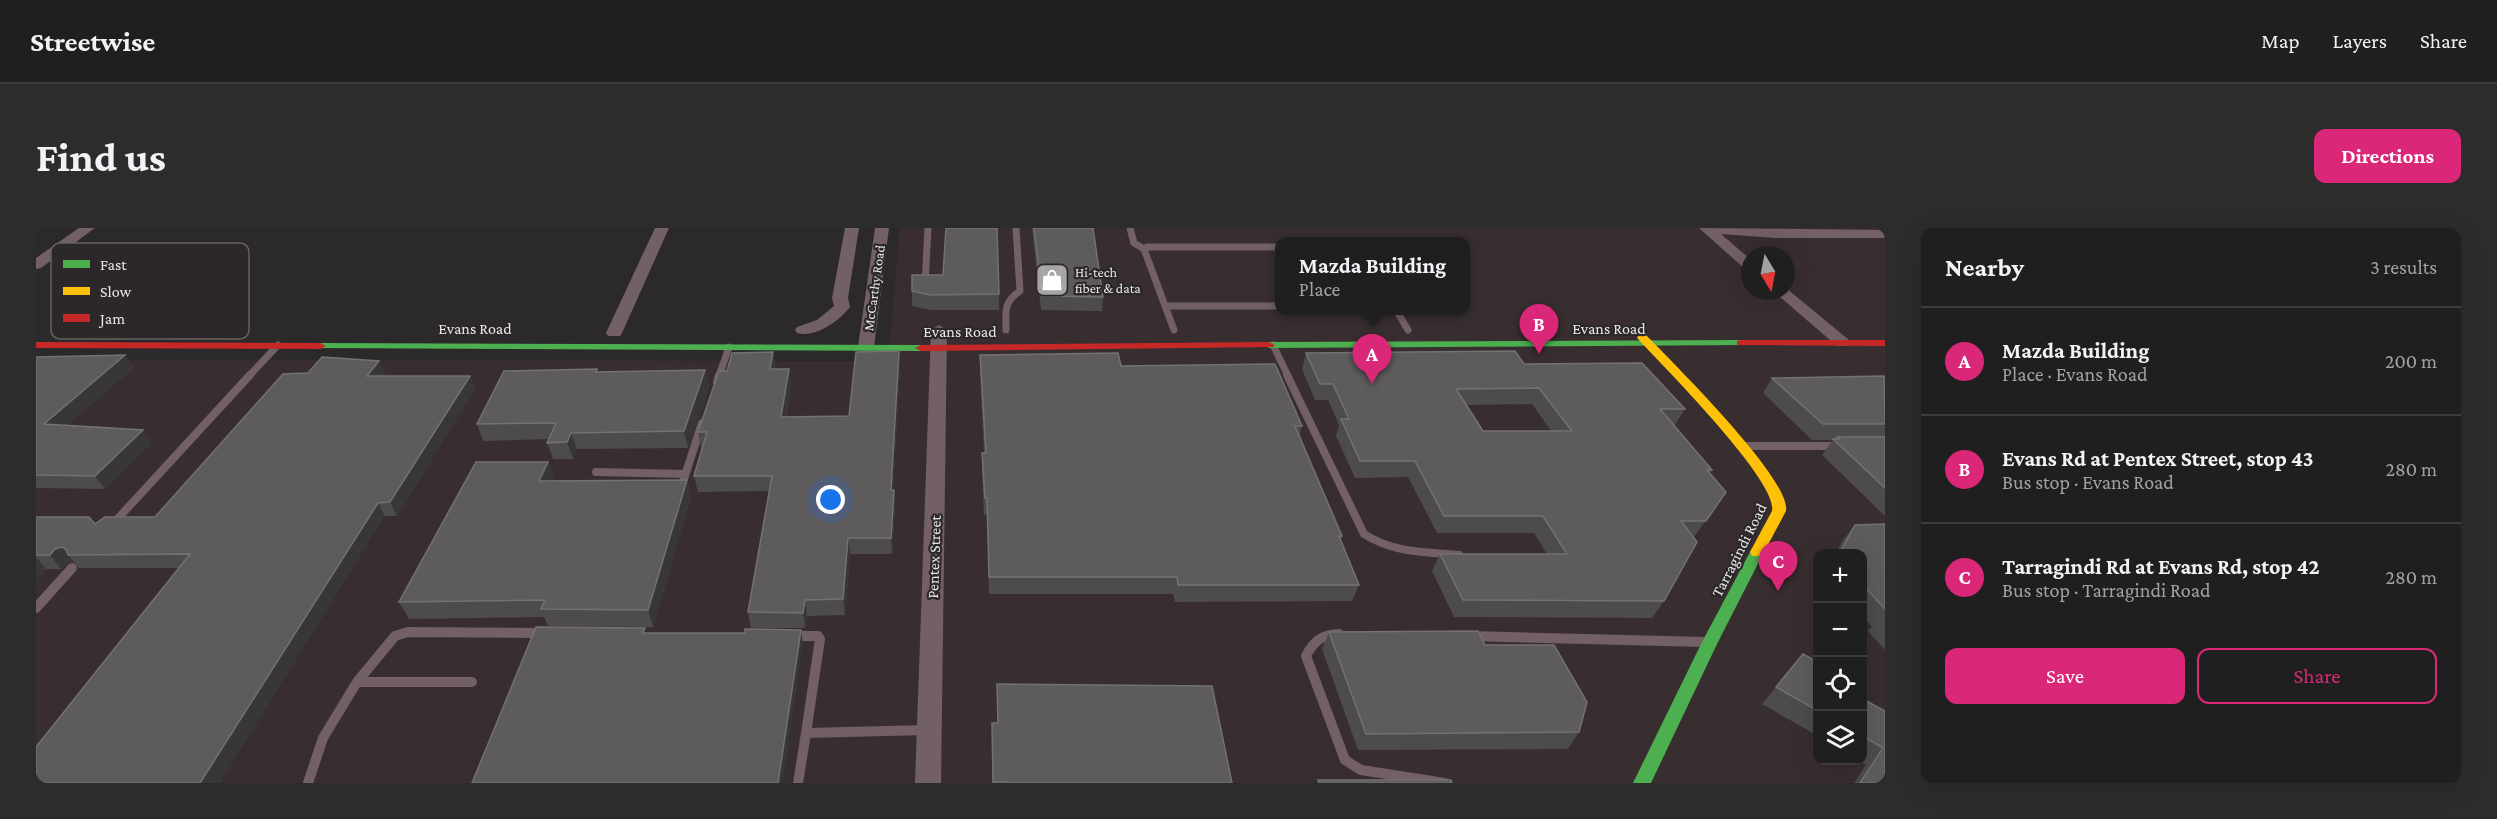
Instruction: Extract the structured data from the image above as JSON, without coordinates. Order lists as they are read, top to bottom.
{
  "streets": {
    "main road": ["Evans Road", "Tarragindi Road"],
    "street": ["McCarthy Road", "Pentex Street"]
  },
  "crossings": [
    ["McCarthy Road", "Evans Road"],
    ["Evans Road", "Tarragindi Road"],
    ["Evans Road", "Pentex Street"]
  ],
  "places": {
    "shop": ["Hi-tech fiber & data"]
  },
  "legend": ["Fast", "Slow", "Jam"],
  "north": "bottom",
  "page": {
    "header": "Streetwise",
    "nav": ["Map", "Layers", "Share"],
    "buttons": [
      "Directions",
      ["Save", "Share"]
    ],
    "title": "Find us",
    "heading": ["Nearby", "3 results"],
    "popup": ["Mazda Building", "Place"],
    "pins": ["B", "A", "C"],
    "list": [
      {
        "mark": "A",
        "name": "Mazda Building",
        "note": "Place · Evans Road",
        "value": "200 m"
      },
      {
        "mark": "B",
        "name": "Evans Rd at Pentex Street, stop 43",
        "note": "Bus stop · Evans Road",
        "value": "280 m"
      },
      {
        "mark": "C",
        "name": "Tarragindi Rd at Evans Rd, stop 42",
        "note": "Bus stop · Tarragindi Road",
        "value": "280 m"
      }
    ],
    "map_buttons": ["+", "−"]
  }
}
